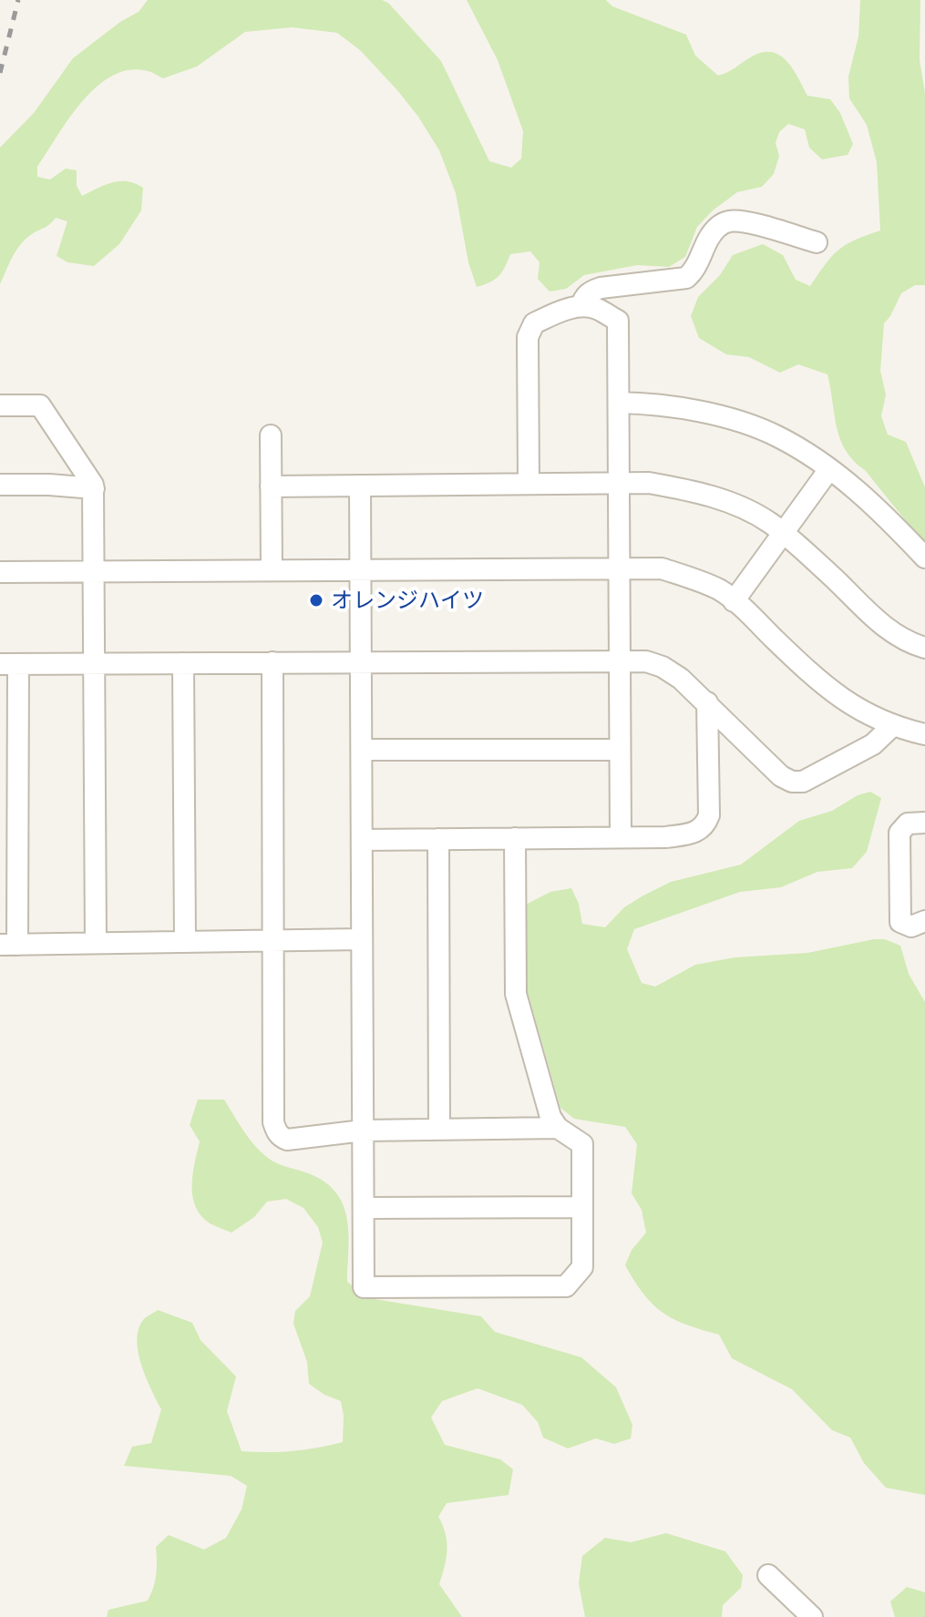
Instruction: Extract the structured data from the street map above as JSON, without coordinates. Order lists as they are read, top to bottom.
{
  "places": ["オレンジハイツ"]
}
